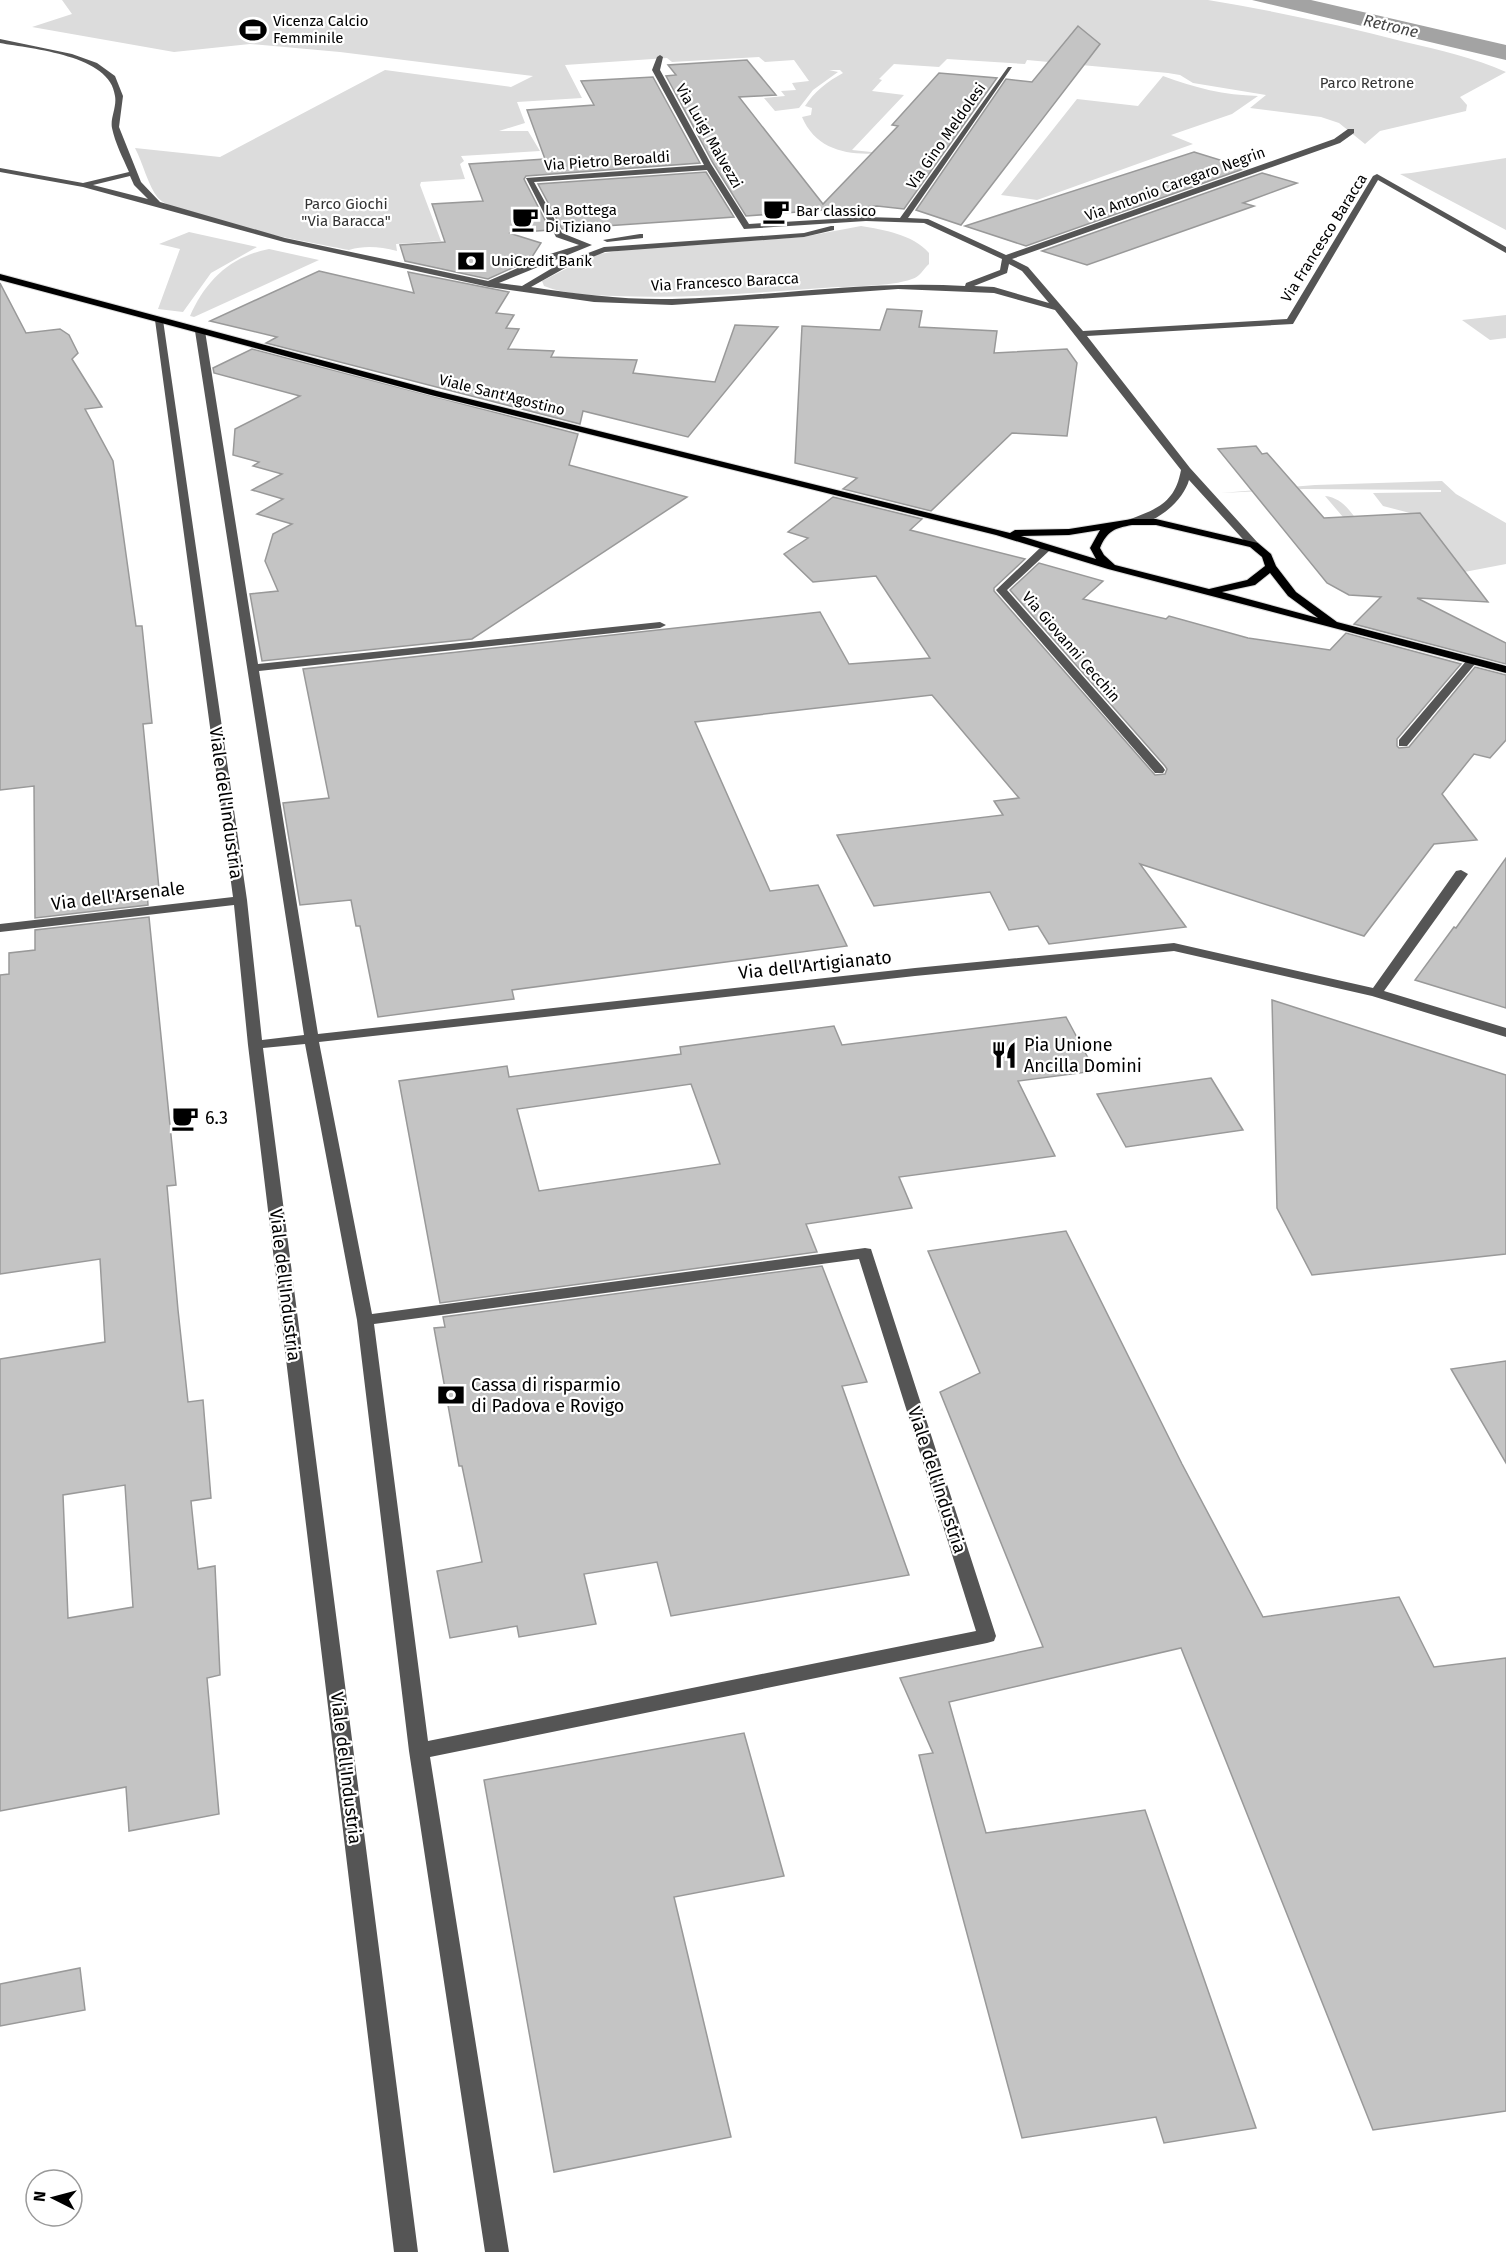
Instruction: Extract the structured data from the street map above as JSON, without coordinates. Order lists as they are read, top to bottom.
{
  "streets": {
    "main road": ["Viale Sant'Agostino"],
    "street": [
      "Via Luigi Malvezzi",
      "Via Gino Meldolesi",
      "Via Pietro Beroaldi",
      "Via Antonio Caregaro Negrin",
      "Via Francesco Baracca",
      "Via Giovanni Cecchin",
      "Viale dell'Industria",
      "Via dell'Arsenale",
      "Via dell'Artigianato"
    ]
  },
  "crossings": [
    ["Via Luigi Malvezzi", "Via Pietro Beroaldi"],
    ["Viale Sant'Agostino", "Via Giovanni Cecchin"],
    ["Viale Sant'Agostino", "Viale dell'Industria"],
    ["Viale dell'Industria", "Via dell'Arsenale"],
    ["Viale dell'Industria", "Via dell'Artigianato"]
  ],
  "water": ["Retrone"],
  "parks": ["Parco Retrone", "Parco Giochi \"Via Baracca\""],
  "places": {
    "sports": ["Vicenza Calcio Femminile"],
    "cafe": ["Bar classico", "La Bottega Di Tiziano", "6.3"],
    "bank": ["UniCredit Bank", "Cassa di risparmio di Padova e Rovigo"],
    "restaurant": ["Pia Unione Ancilla Domini"]
  },
  "north": "left"
}
